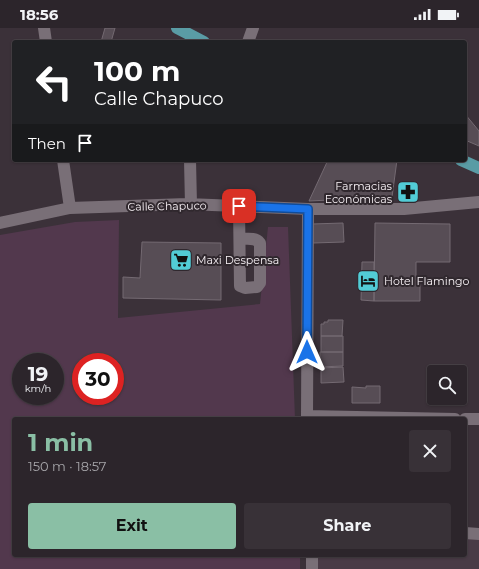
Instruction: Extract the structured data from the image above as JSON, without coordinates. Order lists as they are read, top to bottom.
{
  "streets": {
    "street": ["Calle Chapuco"]
  },
  "places": {
    "pharmacy": ["Farmacias Económicas"],
    "supermarket": ["Maxi Despensa"],
    "hotel": ["Hotel Flamingo"]
  },
  "page": {
    "status": "18:56",
    "turn": ["100 m", "Calle Chapuco"],
    "then": "Then",
    "speed": "19 km/h",
    "limit": "30",
    "heading": ["1 min", "150 m · 18:57"],
    "buttons": ["Exit", "Share"]
  }
}
